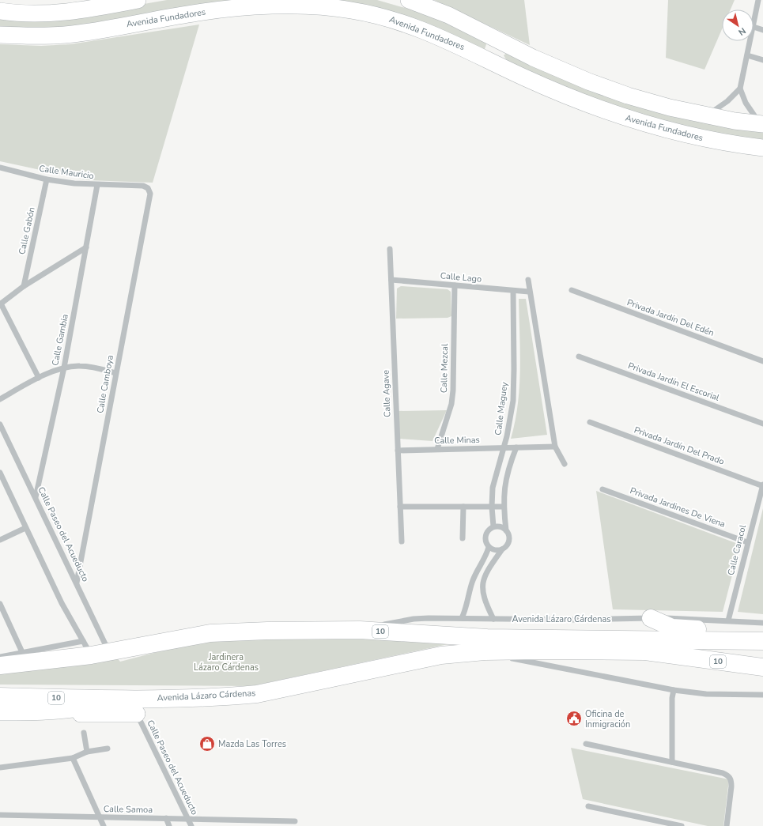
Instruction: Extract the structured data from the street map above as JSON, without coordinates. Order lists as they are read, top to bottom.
{
  "streets": {
    "highway": ["Avenida Lázaro Cárdenas", "10"],
    "main road": ["Avenida Fundadores"],
    "street": [
      "Calle Mauricio",
      "Calle Gabón",
      "Calle Lago",
      "Privada Jardín Del Edén",
      "Calle Gambia",
      "Calle Mezcal",
      "Privada Jardín El Escorial",
      "Calle Camboya",
      "Calle Agave",
      "Calle Maguey",
      "Calle Minas",
      "Privada Jardín Del Prado",
      "Privada Jardines De Viena",
      "Calle Paseo del Acueducto",
      "Calle Caracol",
      "Calle Samoa"
    ]
  },
  "crossings": [
    ["Calle Mauricio", "Calle Gabón"],
    ["Calle Mauricio", "Calle Gambia"],
    ["Calle Mauricio", "Calle Camboya"],
    ["Calle Lago", "Calle Mezcal"],
    ["Calle Lago", "Calle Agave"],
    ["Calle Lago", "Calle Maguey"],
    ["Calle Gambia", "Calle Paseo del Acueducto"],
    ["Calle Mezcal", "Calle Minas"],
    ["Calle Camboya", "Calle Paseo del Acueducto"],
    ["Calle Agave", "Calle Minas"],
    ["Calle Maguey", "Calle Minas"],
    ["Privada Jardín Del Prado", "Calle Caracol"],
    ["Privada Jardines De Viena", "Calle Caracol"],
    ["Calle Paseo del Acueducto", "Avenida Lázaro Cárdenas"],
    ["Calle Paseo del Acueducto", "Calle Samoa"],
    ["Calle Caracol", "Avenida Lázaro Cárdenas"]
  ],
  "parks": ["Jardinera Lázaro Cárdenas"],
  "places": {
    "public building": ["Oficina de Inmigración"],
    "shop": ["Mazda Las Torres"]
  },
  "north": "bottom right"
}
